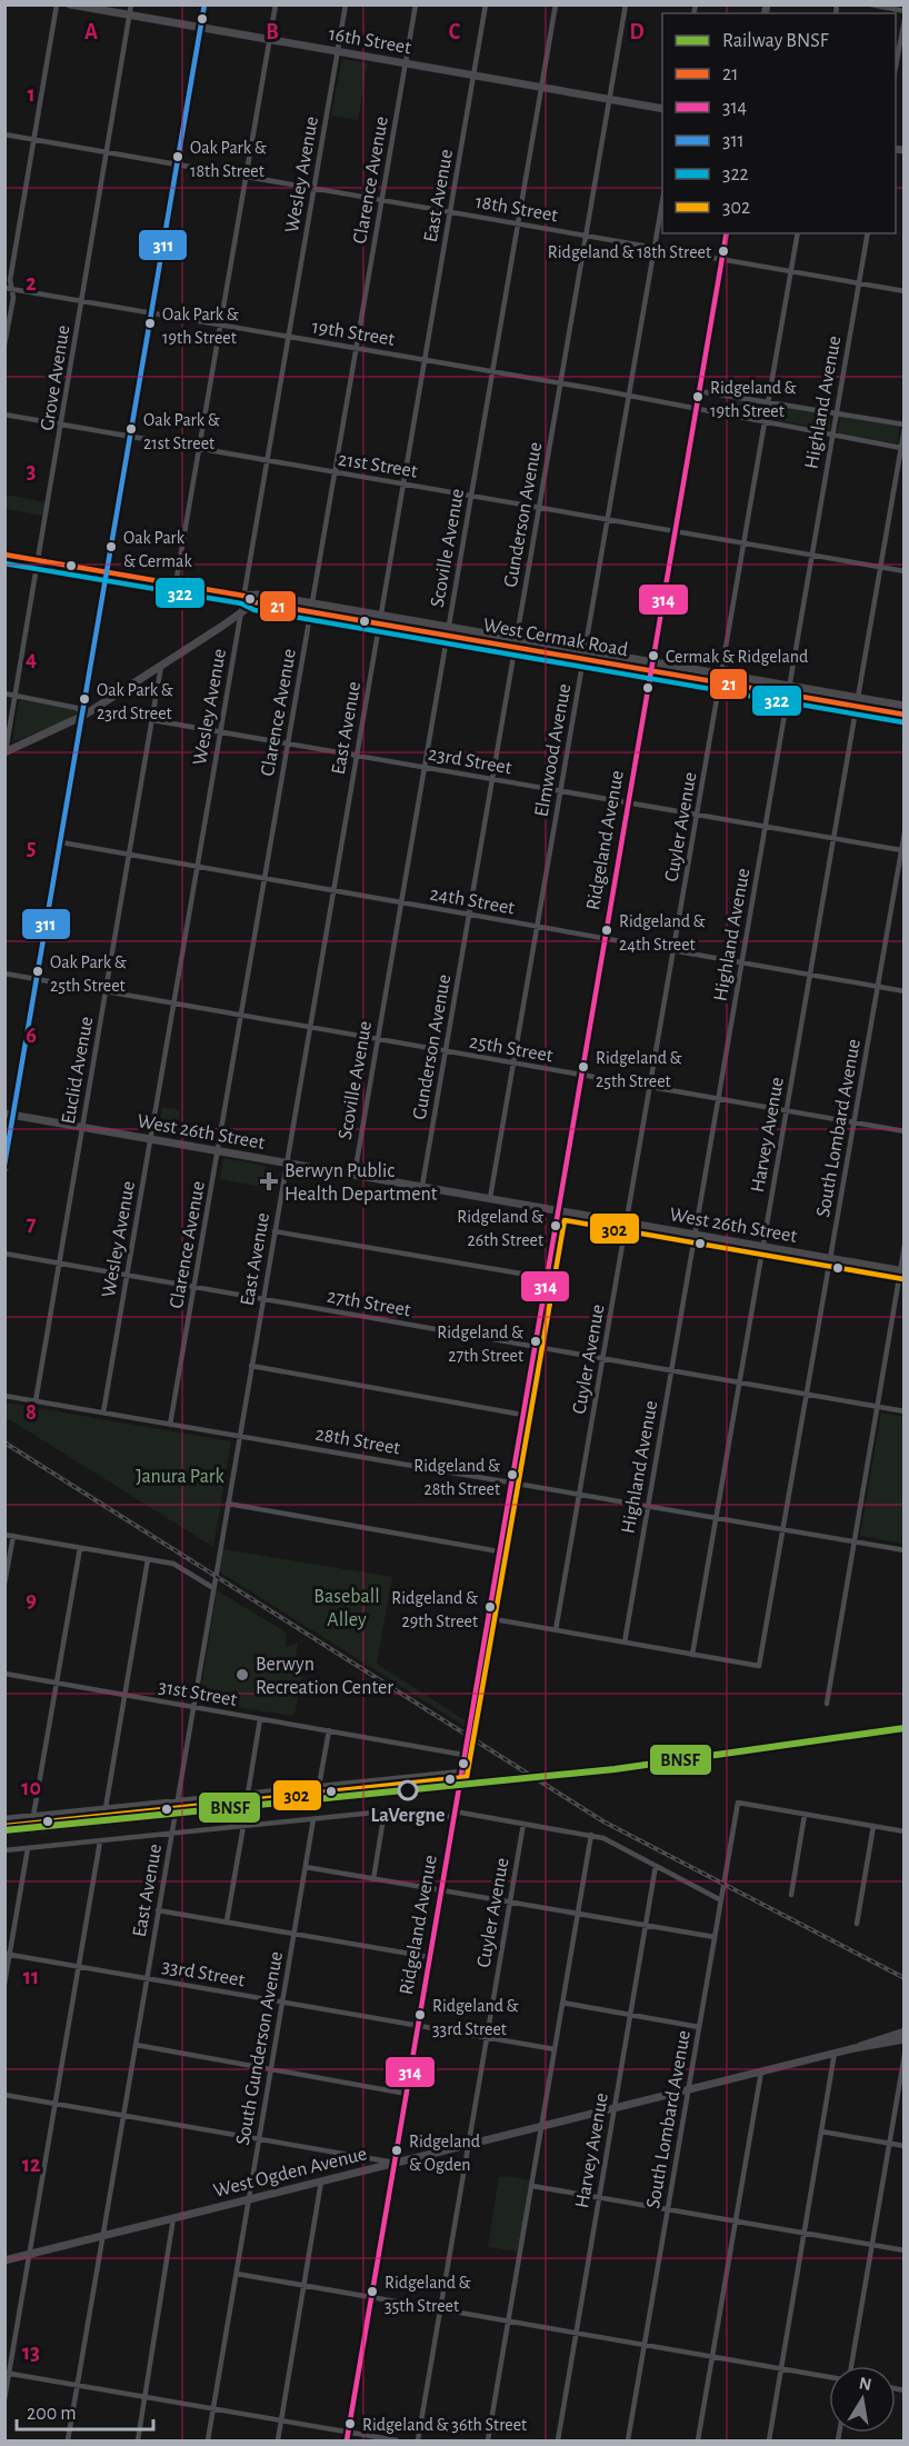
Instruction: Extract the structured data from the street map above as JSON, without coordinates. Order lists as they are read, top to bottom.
{
  "streets": {
    "street": [
      "16th Street",
      "Wesley Avenue",
      "Clarence Avenue",
      "East Avenue",
      "18th Street",
      "19th Street",
      "Grove Avenue",
      "Highland Avenue",
      "21st Street",
      "Gunderson Avenue",
      "Scoville Avenue",
      "West Cermak Road",
      "Elmwood Avenue",
      "23rd Street",
      "Cuyler Avenue",
      "Ridgeland Avenue",
      "24th Street",
      "25th Street",
      "Euclid Avenue",
      "South Lombard Avenue",
      "West 26th Street",
      "Harvey Avenue",
      "27th Street",
      "28th Street",
      "31st Street",
      "33rd Street",
      "South Gunderson Avenue",
      "West Ogden Avenue"
    ]
  },
  "crossings": [
    ["16th Street", "Wesley Avenue"],
    ["16th Street", "Clarence Avenue"],
    ["16th Street", "East Avenue"],
    ["16th Street", "Grove Avenue"],
    ["16th Street", "Gunderson Avenue"],
    ["16th Street", "Scoville Avenue"],
    ["Wesley Avenue", "18th Street"],
    ["Wesley Avenue", "19th Street"],
    ["Wesley Avenue", "21st Street"],
    ["Wesley Avenue", "West Cermak Road"],
    ["Wesley Avenue", "23rd Street"],
    ["Wesley Avenue", "24th Street"],
    ["Wesley Avenue", "25th Street"],
    ["Wesley Avenue", "West 26th Street"],
    ["Wesley Avenue", "27th Street"],
    ["Wesley Avenue", "28th Street"],
    ["Clarence Avenue", "18th Street"],
    ["Clarence Avenue", "19th Street"],
    ["Clarence Avenue", "21st Street"],
    ["Clarence Avenue", "West Cermak Road"],
    ["Clarence Avenue", "23rd Street"],
    ["Clarence Avenue", "24th Street"],
    ["Clarence Avenue", "25th Street"],
    ["Clarence Avenue", "West 26th Street"],
    ["Clarence Avenue", "27th Street"],
    ["Clarence Avenue", "28th Street"],
    ["East Avenue", "18th Street"],
    ["East Avenue", "19th Street"],
    ["East Avenue", "21st Street"],
    ["East Avenue", "West Cermak Road"],
    ["East Avenue", "23rd Street"],
    ["East Avenue", "24th Street"],
    ["East Avenue", "25th Street"],
    ["East Avenue", "West 26th Street"],
    ["East Avenue", "27th Street"],
    ["East Avenue", "28th Street"],
    ["East Avenue", "31st Street"],
    ["East Avenue", "33rd Street"],
    ["East Avenue", "West Ogden Avenue"],
    ["18th Street", "Grove Avenue"],
    ["18th Street", "Highland Avenue"],
    ["18th Street", "Gunderson Avenue"],
    ["18th Street", "Scoville Avenue"],
    ["18th Street", "Elmwood Avenue"],
    ["18th Street", "Ridgeland Avenue"],
    ["19th Street", "Grove Avenue"],
    ["19th Street", "Highland Avenue"],
    ["19th Street", "Gunderson Avenue"],
    ["19th Street", "Scoville Avenue"],
    ["19th Street", "Elmwood Avenue"],
    ["19th Street", "Cuyler Avenue"],
    ["19th Street", "Ridgeland Avenue"],
    ["19th Street", "Harvey Avenue"],
    ["Grove Avenue", "21st Street"],
    ["Grove Avenue", "West Cermak Road"],
    ["Highland Avenue", "21st Street"],
    ["Highland Avenue", "West Cermak Road"],
    ["Highland Avenue", "23rd Street"],
    ["Highland Avenue", "24th Street"],
    ["Highland Avenue", "25th Street"],
    ["Highland Avenue", "West 26th Street"],
    ["Highland Avenue", "27th Street"],
    ["Highland Avenue", "28th Street"],
    ["21st Street", "Gunderson Avenue"],
    ["21st Street", "Scoville Avenue"],
    ["21st Street", "Elmwood Avenue"],
    ["21st Street", "Cuyler Avenue"],
    ["21st Street", "Ridgeland Avenue"],
    ["21st Street", "Harvey Avenue"],
    ["Gunderson Avenue", "West Cermak Road"],
    ["Gunderson Avenue", "23rd Street"],
    ["Gunderson Avenue", "24th Street"],
    ["Gunderson Avenue", "25th Street"],
    ["Gunderson Avenue", "West 26th Street"],
    ["Scoville Avenue", "West Cermak Road"],
    ["Scoville Avenue", "23rd Street"],
    ["Scoville Avenue", "24th Street"],
    ["Scoville Avenue", "25th Street"],
    ["Scoville Avenue", "West 26th Street"],
    ["West Cermak Road", "Elmwood Avenue"],
    ["West Cermak Road", "Cuyler Avenue"],
    ["West Cermak Road", "Ridgeland Avenue"],
    ["West Cermak Road", "Harvey Avenue"],
    ["Elmwood Avenue", "23rd Street"],
    ["Elmwood Avenue", "24th Street"],
    ["Elmwood Avenue", "25th Street"],
    ["Elmwood Avenue", "West 26th Street"],
    ["23rd Street", "Cuyler Avenue"],
    ["23rd Street", "Ridgeland Avenue"],
    ["23rd Street", "Euclid Avenue"],
    ["23rd Street", "South Lombard Avenue"],
    ["23rd Street", "Harvey Avenue"],
    ["Cuyler Avenue", "24th Street"],
    ["Cuyler Avenue", "25th Street"],
    ["Cuyler Avenue", "West 26th Street"],
    ["Cuyler Avenue", "27th Street"],
    ["Cuyler Avenue", "28th Street"],
    ["Cuyler Avenue", "33rd Street"],
    ["Cuyler Avenue", "West Ogden Avenue"],
    ["Ridgeland Avenue", "24th Street"],
    ["Ridgeland Avenue", "25th Street"],
    ["Ridgeland Avenue", "West 26th Street"],
    ["Ridgeland Avenue", "27th Street"],
    ["Ridgeland Avenue", "28th Street"],
    ["Ridgeland Avenue", "31st Street"],
    ["Ridgeland Avenue", "33rd Street"],
    ["Ridgeland Avenue", "West Ogden Avenue"],
    ["24th Street", "Euclid Avenue"],
    ["24th Street", "South Lombard Avenue"],
    ["24th Street", "Harvey Avenue"],
    ["25th Street", "Euclid Avenue"],
    ["25th Street", "South Lombard Avenue"],
    ["25th Street", "Harvey Avenue"],
    ["Euclid Avenue", "West 26th Street"],
    ["Euclid Avenue", "27th Street"],
    ["Euclid Avenue", "28th Street"],
    ["South Lombard Avenue", "West 26th Street"],
    ["South Lombard Avenue", "Harvey Avenue"],
    ["South Lombard Avenue", "27th Street"],
    ["South Lombard Avenue", "28th Street"],
    ["South Lombard Avenue", "West Ogden Avenue"],
    ["West 26th Street", "Harvey Avenue"],
    ["Harvey Avenue", "27th Street"],
    ["Harvey Avenue", "28th Street"],
    ["Harvey Avenue", "West Ogden Avenue"],
    ["33rd Street", "South Gunderson Avenue"],
    ["South Gunderson Avenue", "West Ogden Avenue"]
  ],
  "parks": ["Janura Park", "Baseball Alley"],
  "places": {
    "other": [
      "Oak Park & 18th Street",
      "Ridgeland & 18th Street",
      "Oak Park & 19th Street",
      "Ridgeland & 19th Street",
      "Oak Park & 21st Street",
      "Oak Park & Cermak",
      "Cermak & Ridgeland",
      "Oak Park & 23rd Street",
      "Ridgeland & 24th Street",
      "Oak Park & 25th Street",
      "Ridgeland & 25th Street",
      "Ridgeland & 26th Street",
      "Ridgeland & 27th Street",
      "Ridgeland & 28th Street",
      "Ridgeland & 29th Street",
      "Berwyn Recreation Center",
      "LaVergne",
      "Ridgeland & 33rd Street",
      "Ridgeland & Ogden",
      "Ridgeland & 35th Street",
      "Ridgeland & 36th Street"
    ],
    "health": ["Berwyn Public Health Department"]
  },
  "lines": [
    "transit line 311",
    "transit line 314",
    "transit line 21",
    "transit line 322",
    "transit line 302",
    "rail line BNSF"
  ],
  "legend": [
    "Railway BNSF",
    "21",
    "314",
    "311",
    "322",
    "302"
  ],
  "scale_bar": "200 m",
  "north": "top",
  "grid": {
    "columns": [
      "A",
      "B",
      "C",
      "D"
    ],
    "rows": [
      "1",
      "2",
      "3",
      "4",
      "5",
      "6",
      "7",
      "8",
      "9",
      "10",
      "11",
      "12",
      "13"
    ]
  }
}
